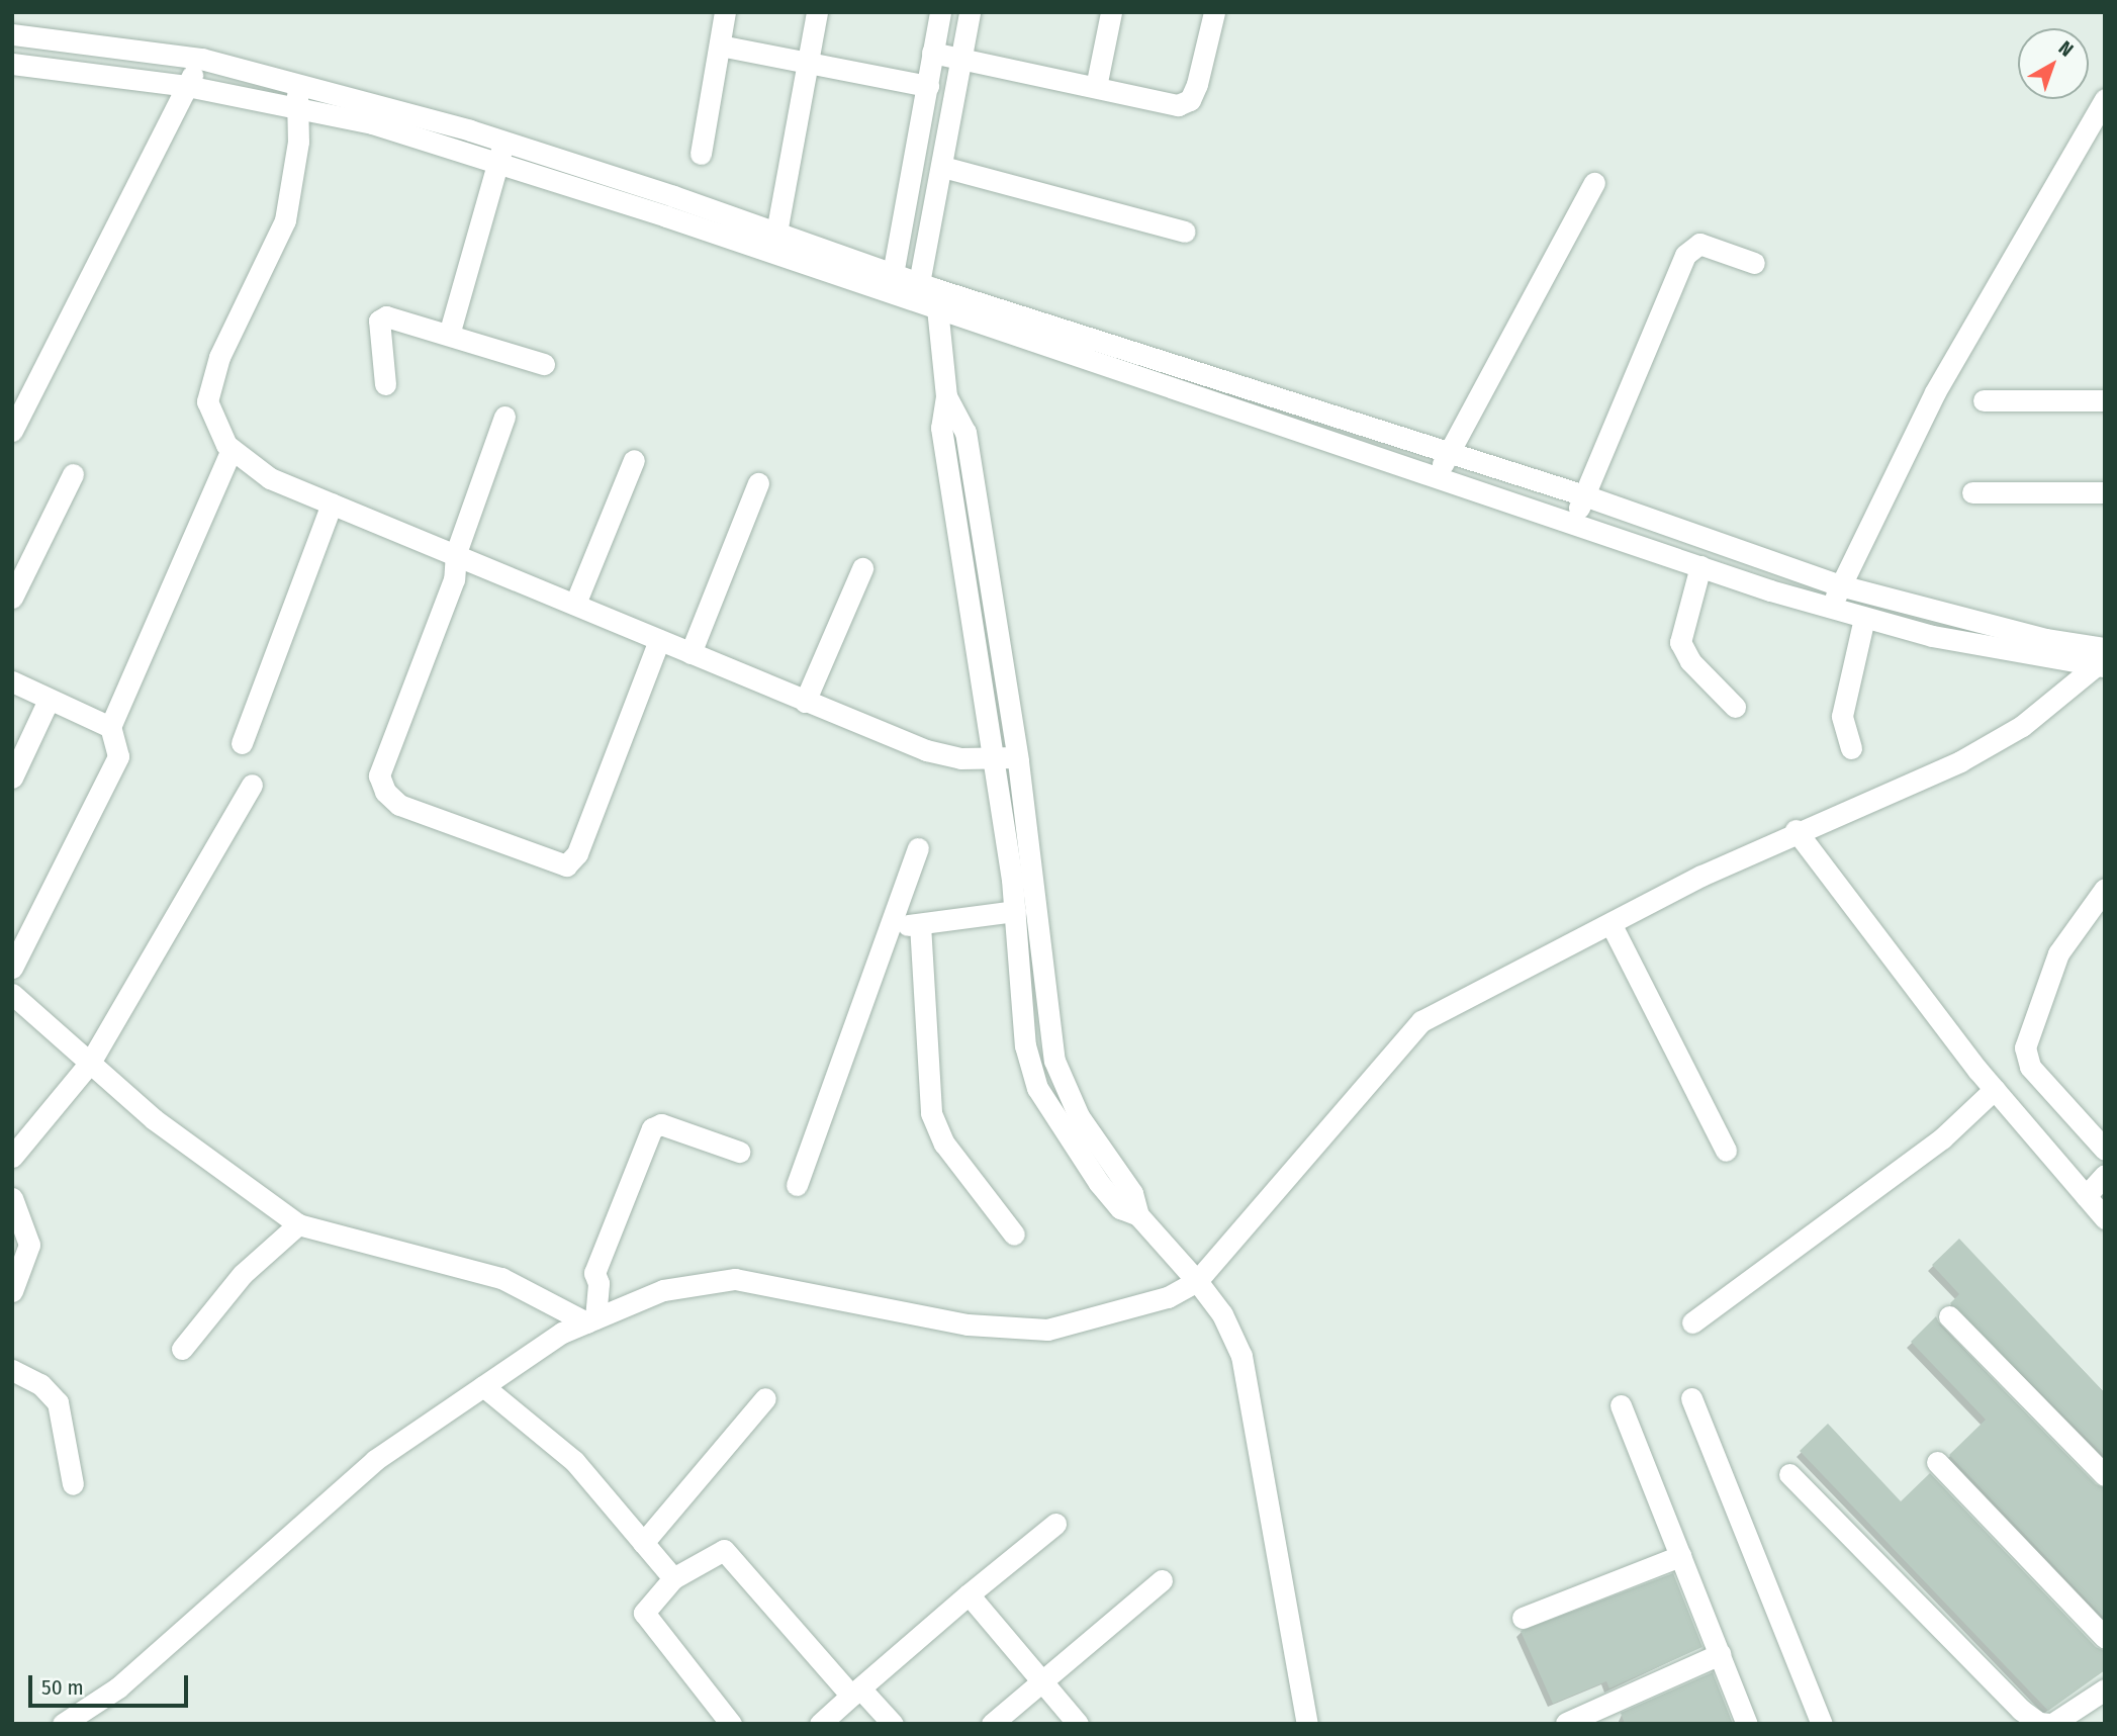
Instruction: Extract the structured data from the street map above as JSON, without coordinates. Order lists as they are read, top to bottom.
{
  "scale_bar": "50 m",
  "north": "top right"
}
